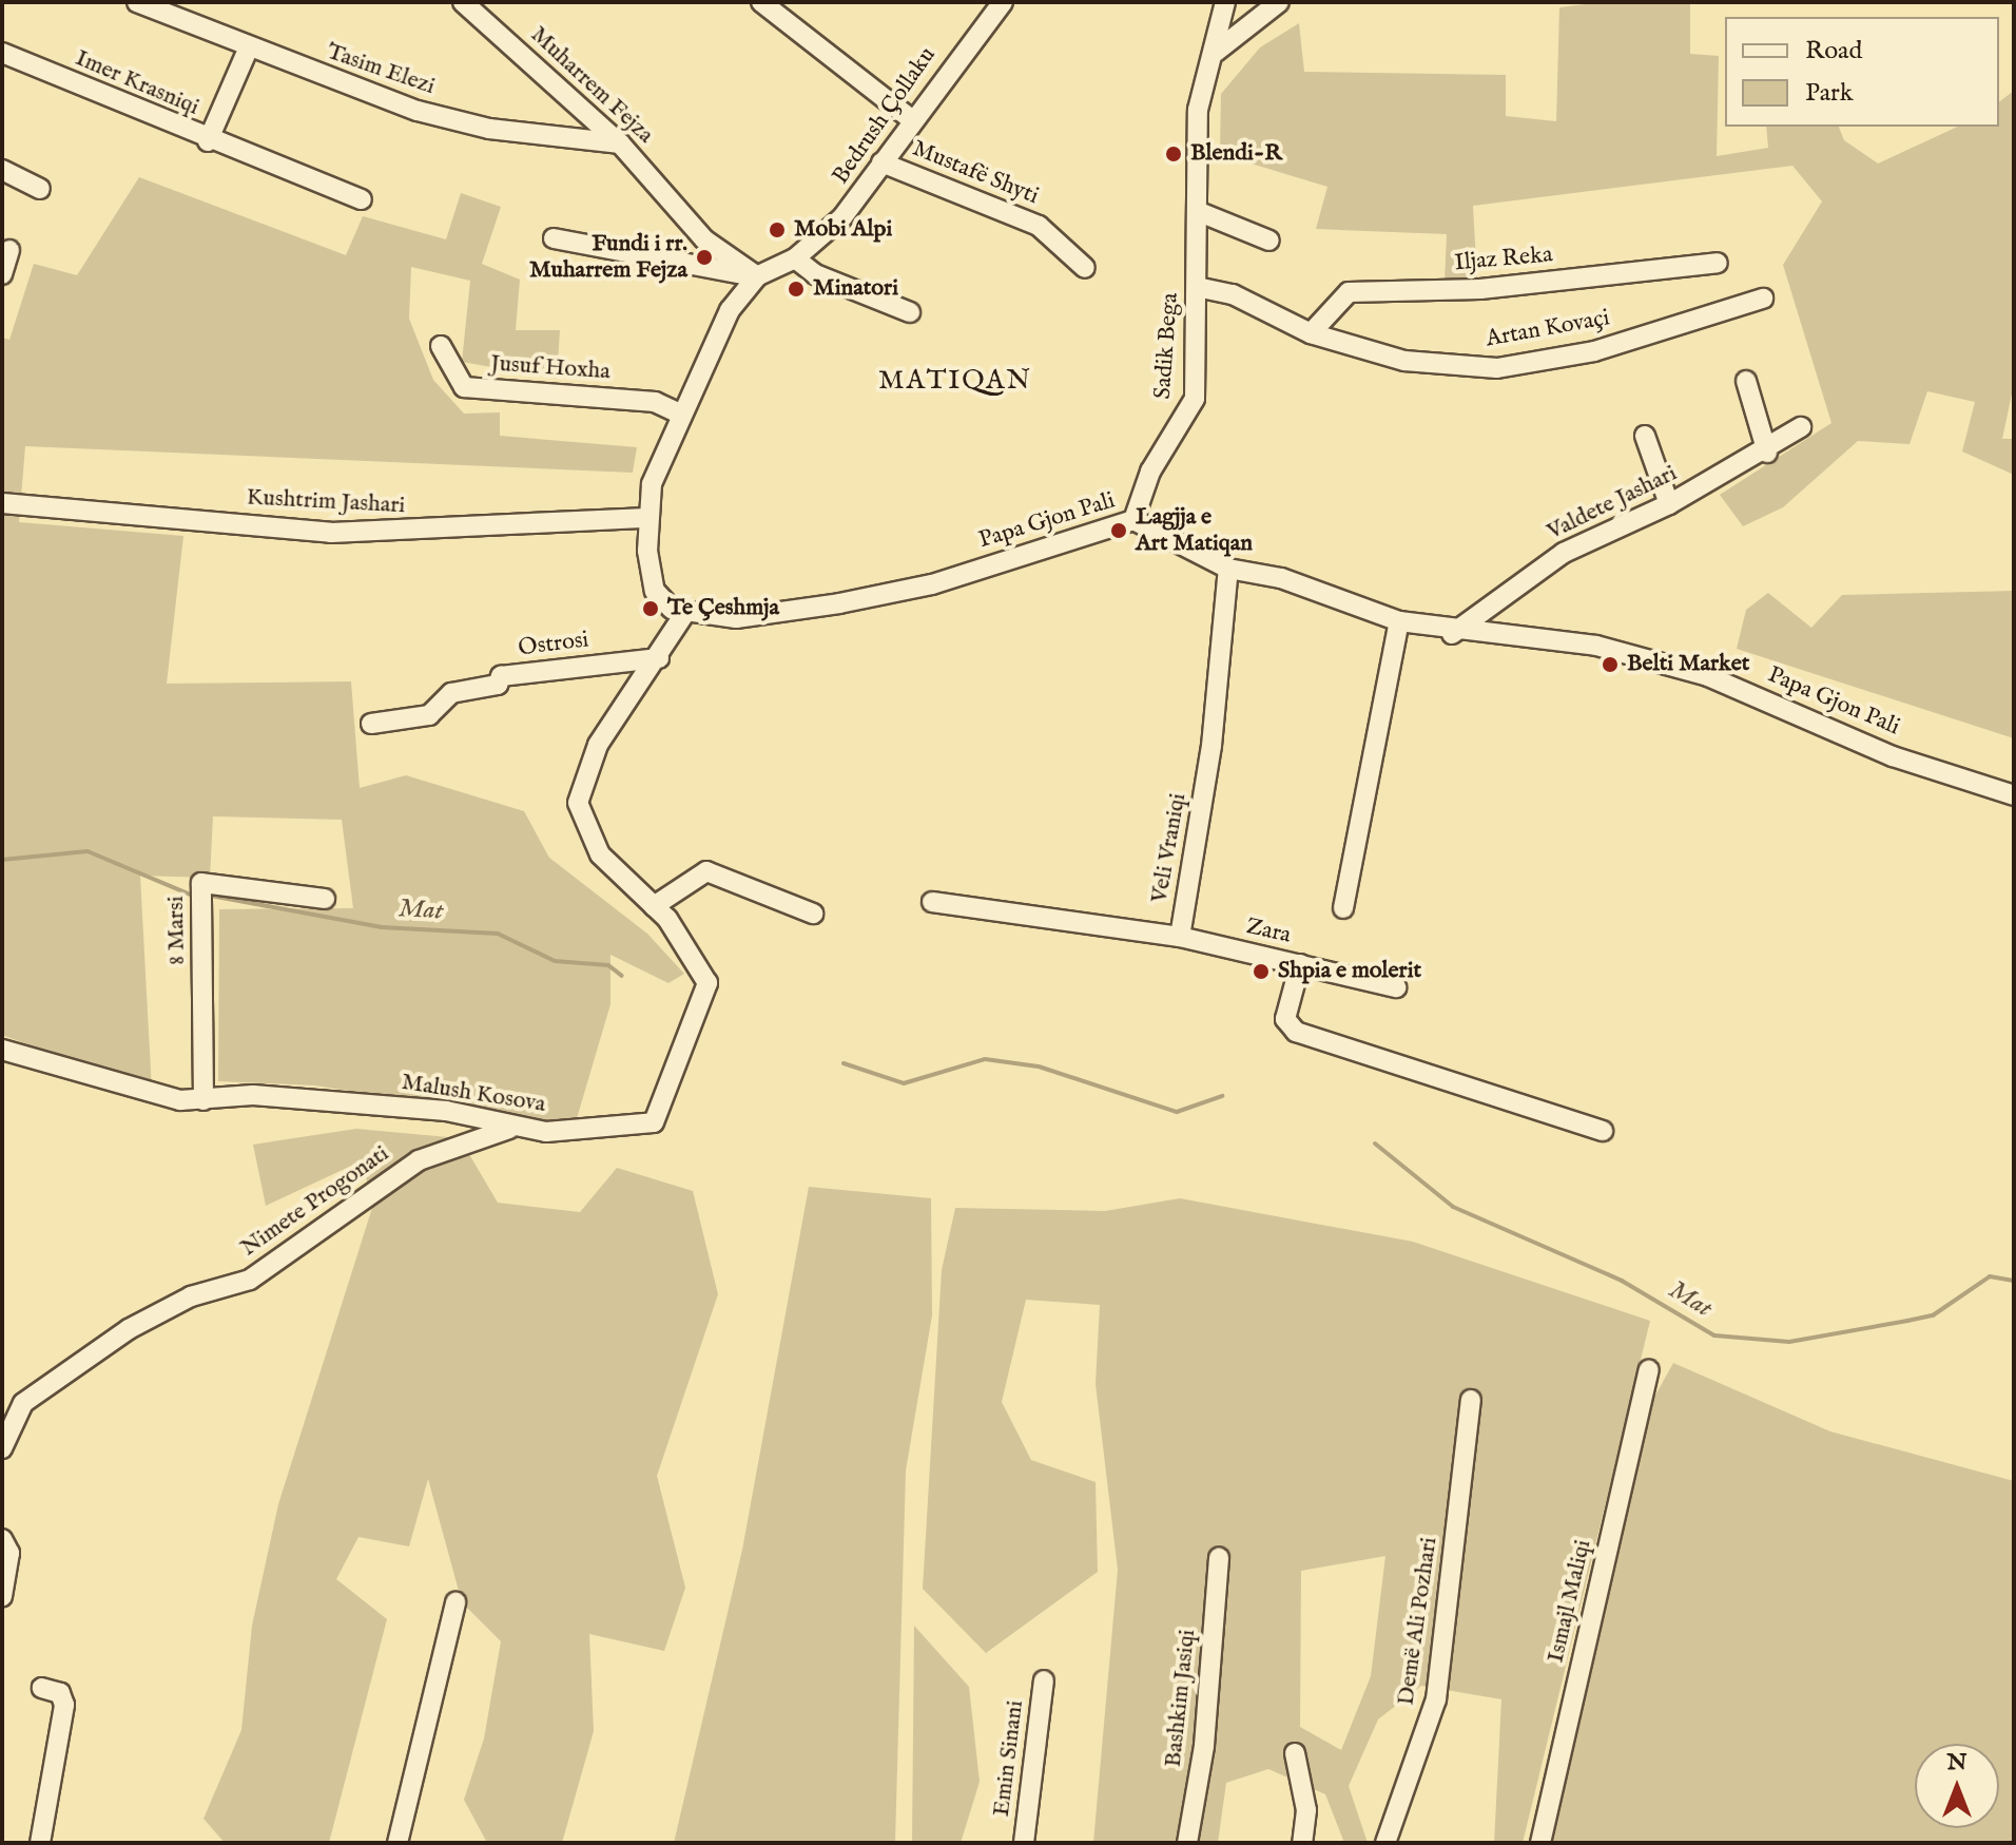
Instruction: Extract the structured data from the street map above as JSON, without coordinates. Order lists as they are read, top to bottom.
{
  "streets": {
    "street": [
      "Tasim Elezi",
      "Imer Krasniqi",
      "Muharrem Fejza",
      "Bedrush Çollaku",
      "Mustafë Shyti",
      "Iljaz Reka",
      "Artan Kovaçi",
      "Sadik Bega",
      "Jusuf Hoxha",
      "Kushtrim Jashari",
      "Valdete Jashari",
      "Papa Gjon Pali",
      "Ostrosi",
      "Veli Vraniqi",
      "8 Marsi",
      "Zara",
      "Malush Kosova",
      "Nimete Progonati",
      "Ismajl Maliqi",
      "Demë Ali Pozhari",
      "Bashkim Jasiqi",
      "Emin Sinani"
    ]
  },
  "crossings": [
    ["Tasim Elezi", "Imer Krasniqi"],
    ["Tasim Elezi", "Muharrem Fejza"],
    ["Muharrem Fejza", "Bedrush Çollaku"],
    ["Bedrush Çollaku", "Mustafë Shyti"],
    ["Iljaz Reka", "Artan Kovaçi"],
    ["Artan Kovaçi", "Sadik Bega"],
    ["Sadik Bega", "Papa Gjon Pali"],
    ["Valdete Jashari", "Papa Gjon Pali"],
    ["Papa Gjon Pali", "Veli Vraniqi"],
    ["Papa Gjon Pali", "Malush Kosova"],
    ["Ostrosi", "Malush Kosova"],
    ["Veli Vraniqi", "Zara"],
    ["8 Marsi", "Malush Kosova"],
    ["Malush Kosova", "Nimete Progonati"]
  ],
  "districts": ["MATIQAN"],
  "water": ["Mat"],
  "places": [
    "Blendi-R",
    "Mobi Alpi",
    "Fundi i rr. Muharrem Fejza",
    "Minatori",
    "Lagjja e Art Matiqan",
    "Te Çeshmja",
    "Belti Market",
    "Shpia e molerit"
  ],
  "legend": ["Road", "Park"],
  "north": "top"
}
